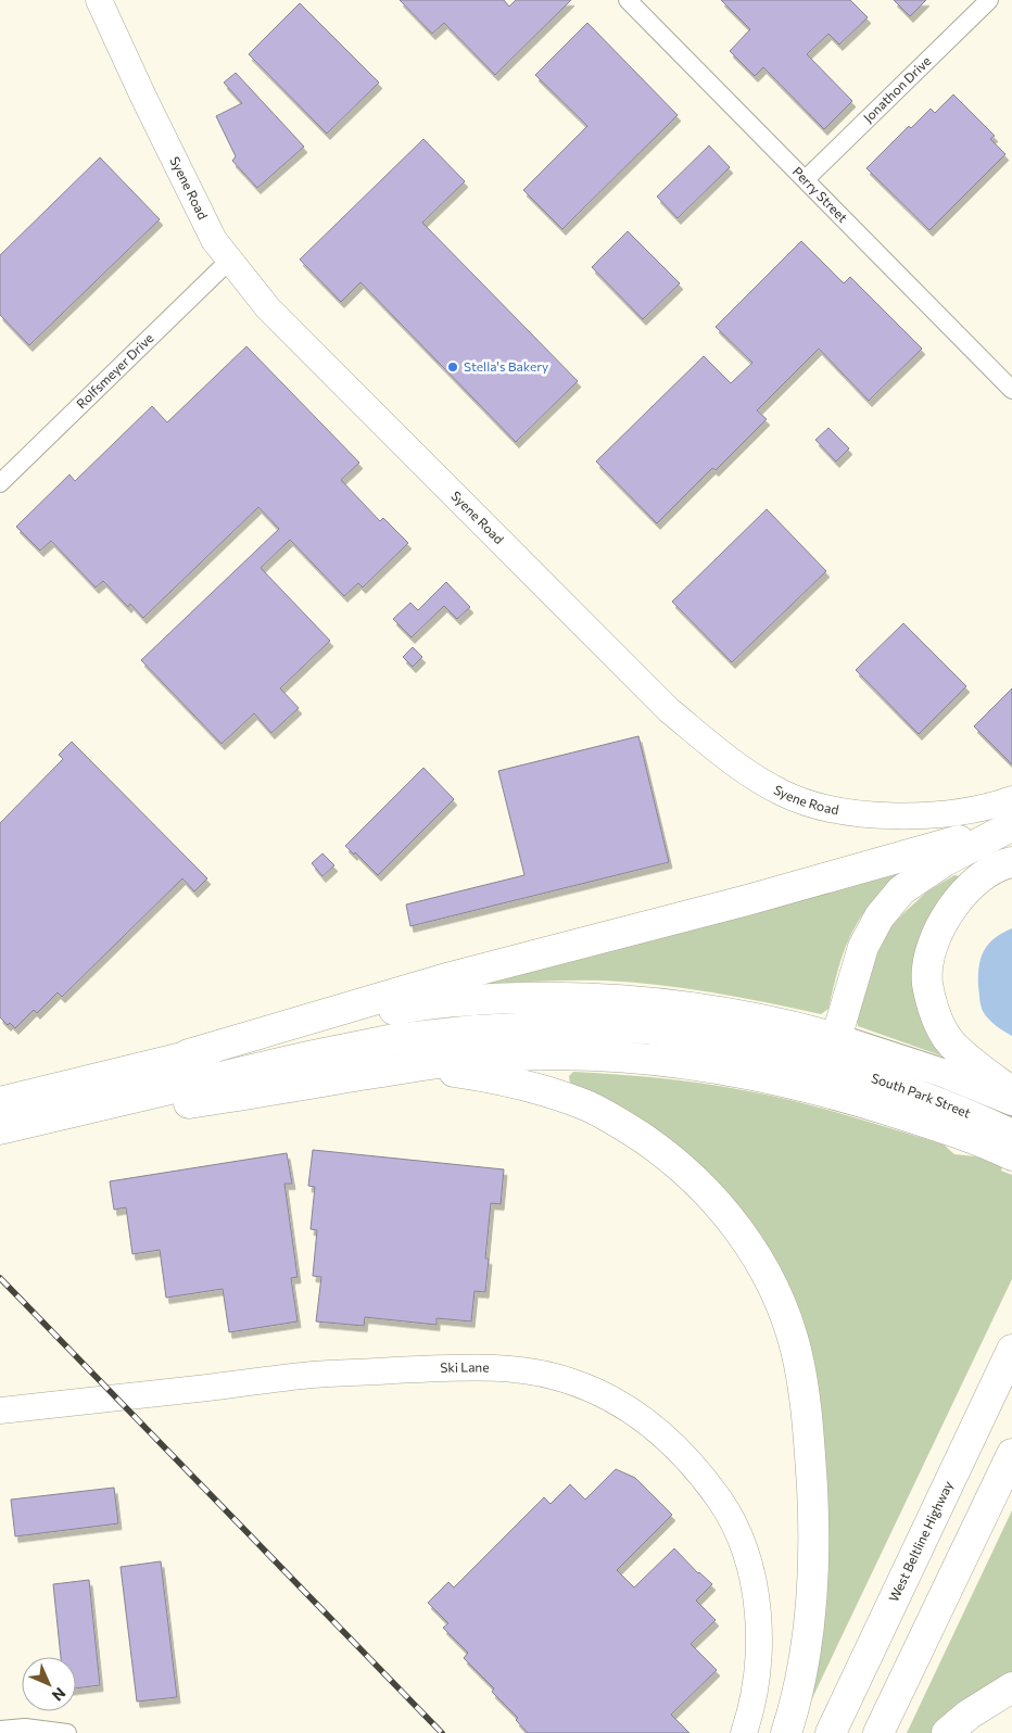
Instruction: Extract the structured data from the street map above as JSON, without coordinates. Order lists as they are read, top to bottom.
{
  "streets": {
    "highway": ["West Beltline Highway"],
    "main road": ["South Park Street"],
    "street": [
      "Jonathon Drive",
      "Syene Road",
      "Perry Street",
      "Rolfsmeyer Drive",
      "Ski Lane"
    ]
  },
  "crossings": [
    ["Jonathon Drive", "Perry Street"],
    ["Syene Road", "Rolfsmeyer Drive"]
  ],
  "places": ["Stella's Bakery"],
  "north": "bottom right"
}
